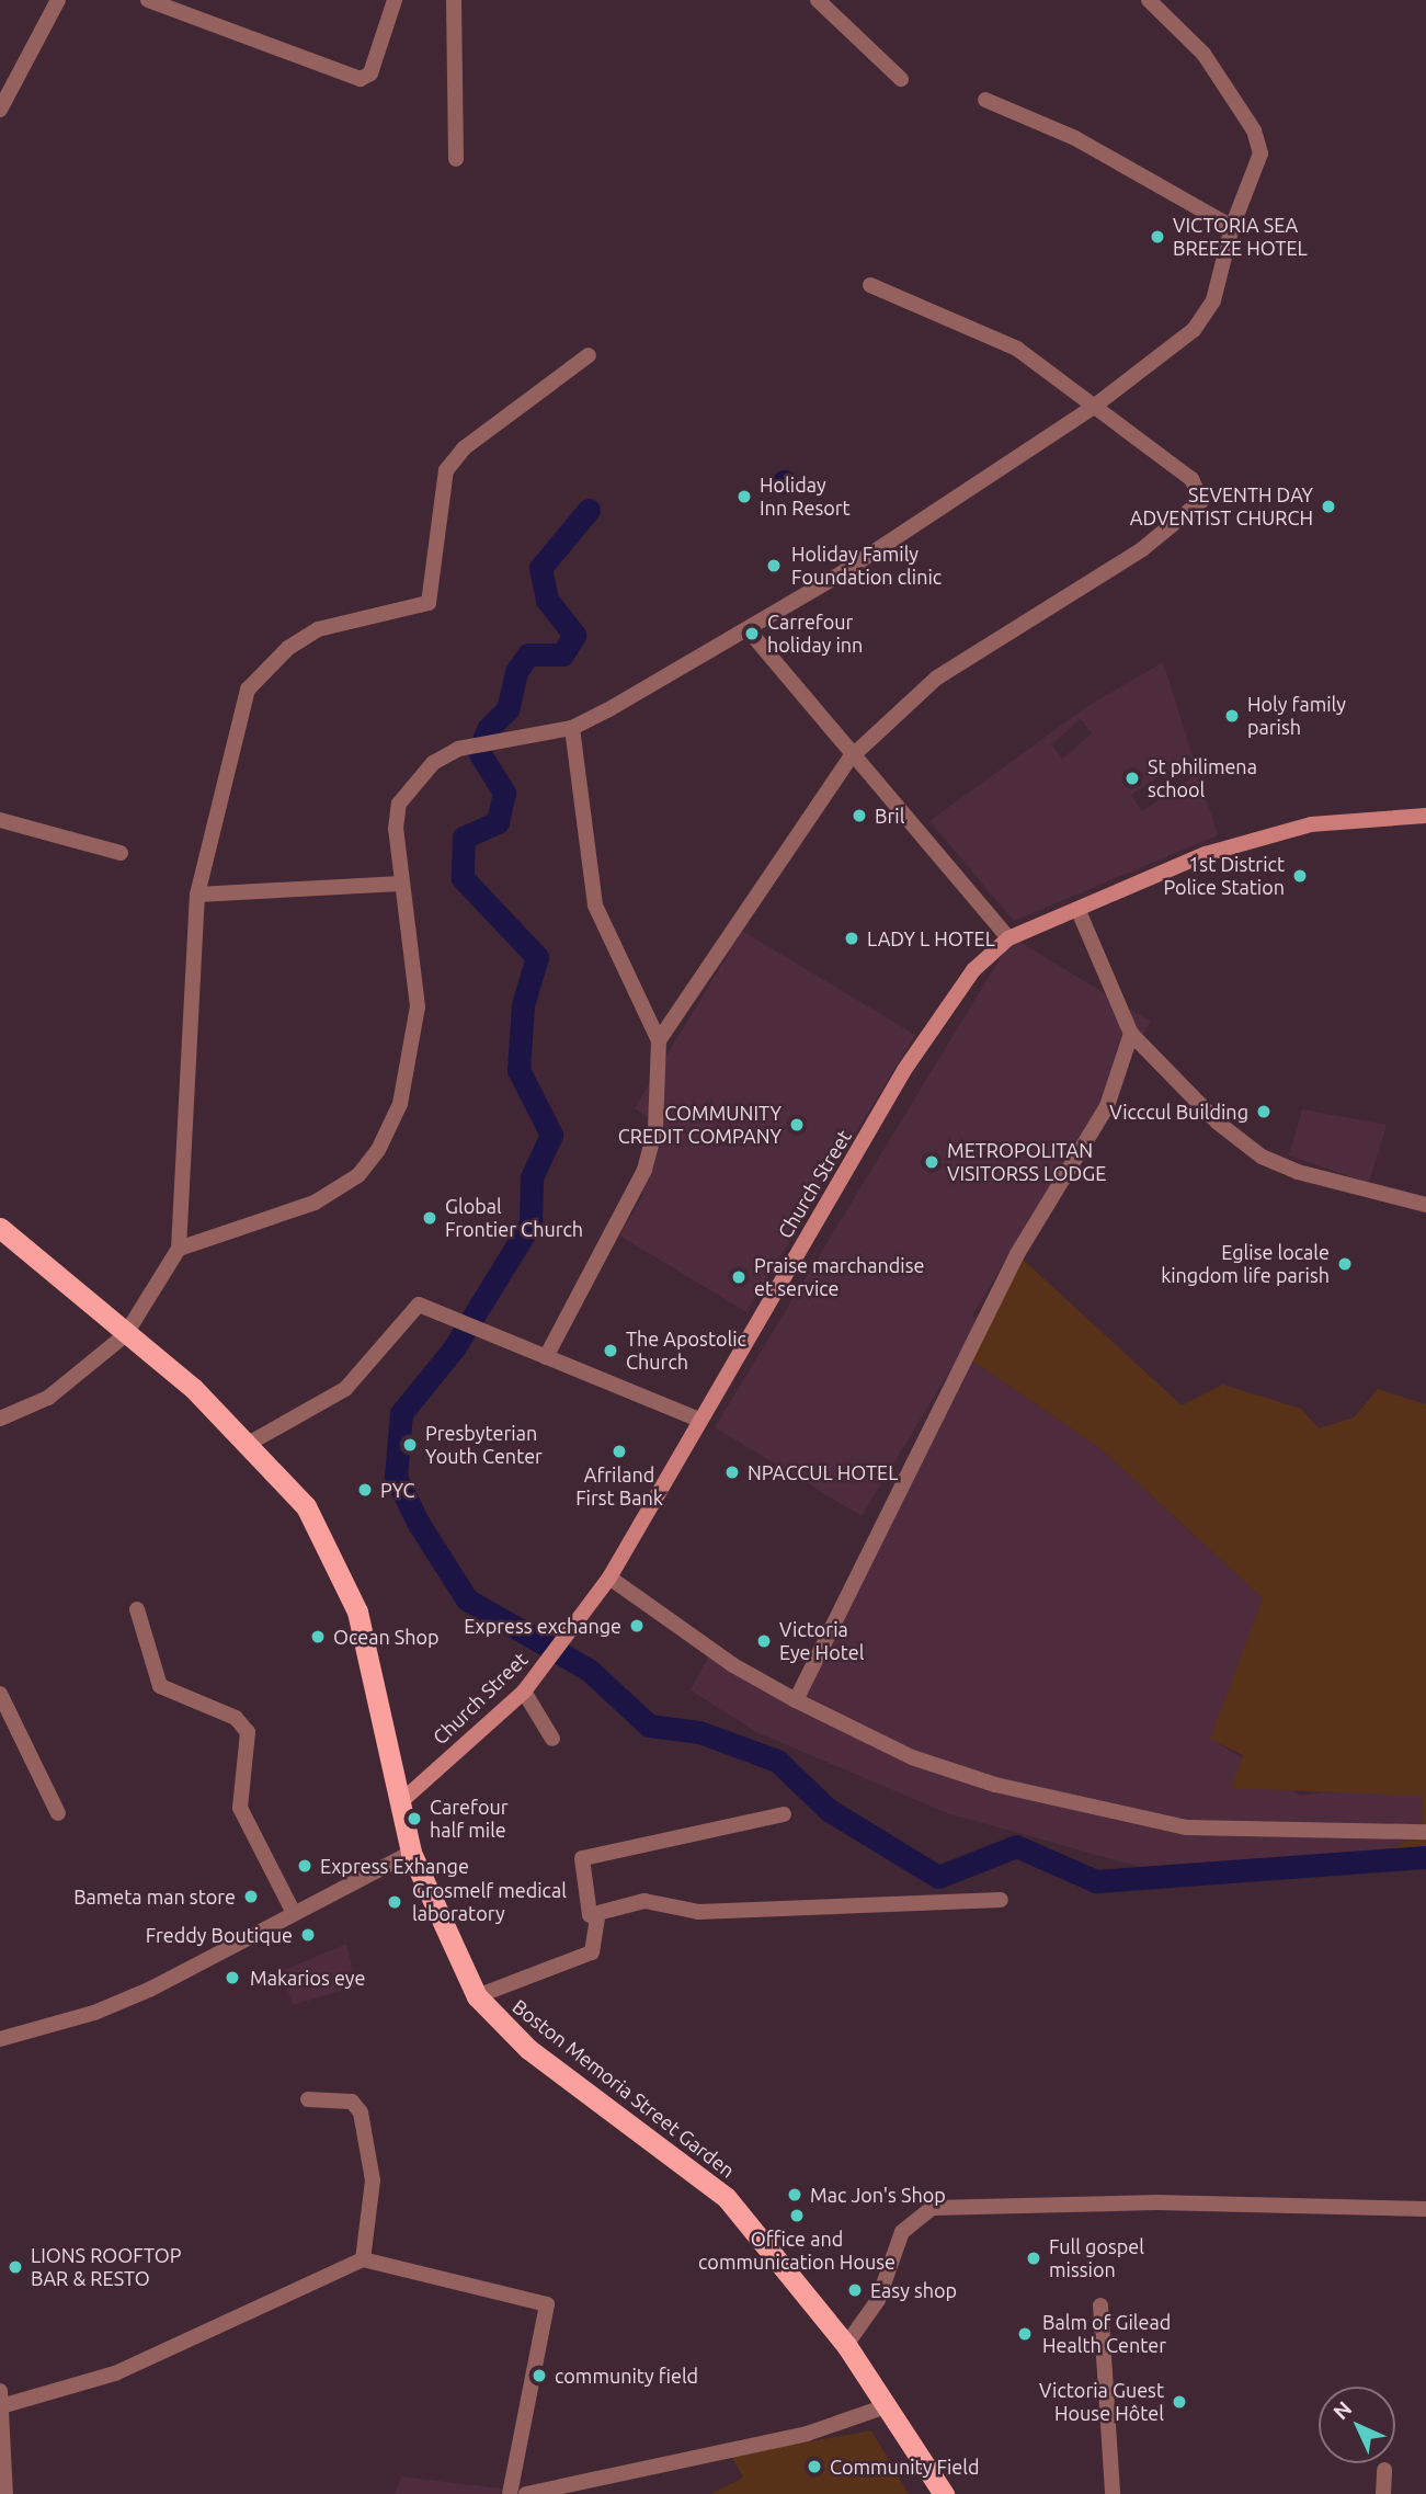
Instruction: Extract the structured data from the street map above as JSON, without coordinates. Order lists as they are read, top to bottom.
{
  "streets": {
    "highway": ["Boston Memoria Street Garden"],
    "main road": ["Church Street"]
  },
  "crossings": [
    ["Church Street", "Boston Memoria Street Garden"]
  ],
  "places": [
    "VICTORIA SEA BREEZE HOTEL",
    "Holiday Inn Resort",
    "SEVENTH DAY ADVENTIST CHURCH",
    "Holiday Family Foundation clinic",
    "Carrefour holiday inn",
    "Holy family parish",
    "St philimena school",
    "Bril",
    "1st District Police Station",
    "LADY L HOTEL",
    "Vicccul Building",
    "COMMUNITY CREDIT COMPANY",
    "METROPOLITAN VISITORSS LODGE",
    "Global Frontier Church",
    "Eglise locale kingdom life parish",
    "Praise marchandise et service",
    "The Apostolic Church",
    "Presbyterian Youth Center",
    "Afriland First Bank",
    "NPACCUL HOTEL",
    "PYC",
    "Express exchange",
    "Ocean Shop",
    "Victoria Eye Hotel",
    "Carefour half mile",
    "Express Exhange",
    "Bameta man store",
    "Grosmelf medical laboratory",
    "Freddy Boutique",
    "Makarios eye",
    "Mac Jon's Shop",
    "Office and communication House",
    "Full gospel mission",
    "LIONS ROOFTOP BAR & RESTO",
    "Easy shop",
    "Balm of Gilead Health Center",
    "community field",
    "Victoria Guest House Hôtel",
    "Community Field"
  ],
  "north": "top left"
}
